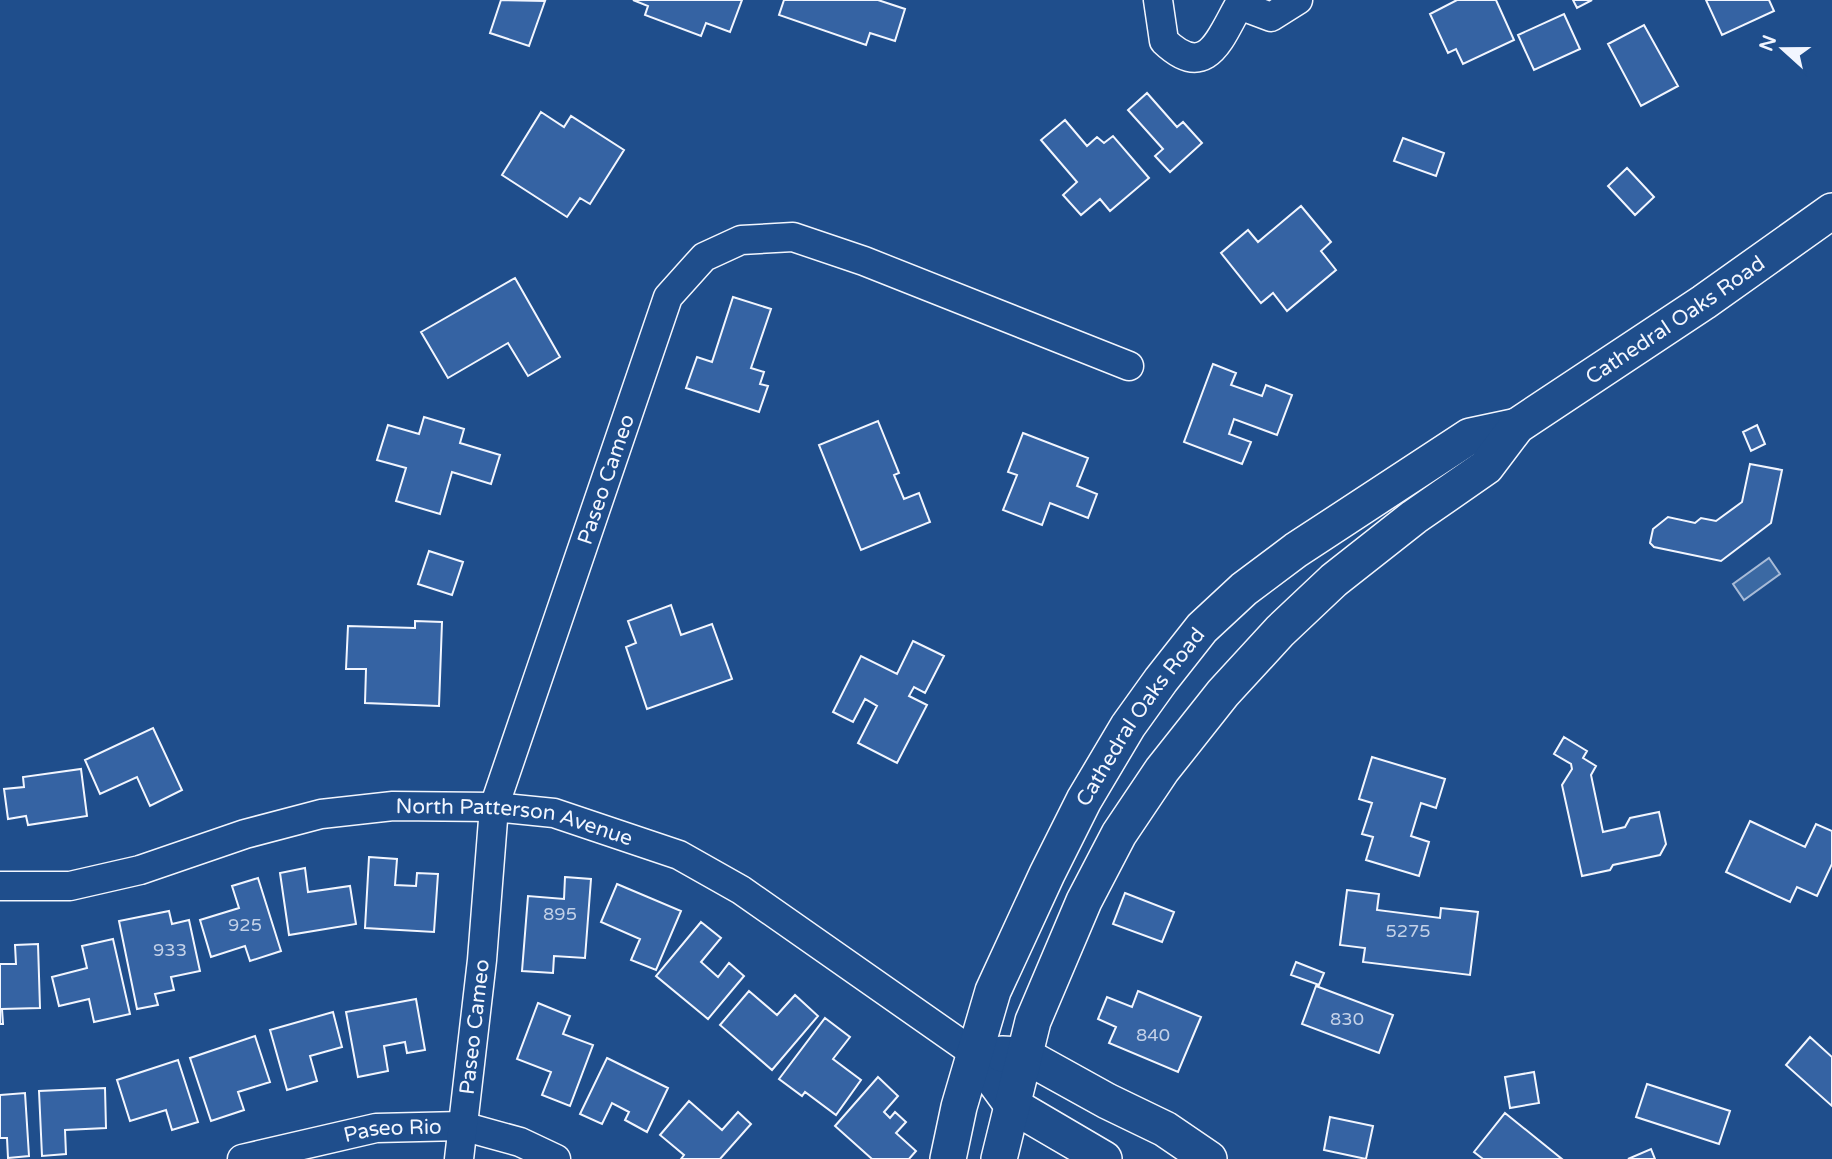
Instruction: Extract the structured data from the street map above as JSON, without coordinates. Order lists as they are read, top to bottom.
{
  "streets": {
    "main road": ["Cathedral Oaks Road", "North Patterson Avenue"],
    "street": ["Paseo Cameo", "Paseo Rio"]
  },
  "crossings": [
    ["Cathedral Oaks Road", "North Patterson Avenue"],
    ["Paseo Cameo", "North Patterson Avenue"],
    ["Paseo Cameo", "Paseo Rio"]
  ],
  "house_numbers": [
    "895",
    "925",
    "5275",
    "933",
    "830",
    "840"
  ],
  "north": "left"
}
